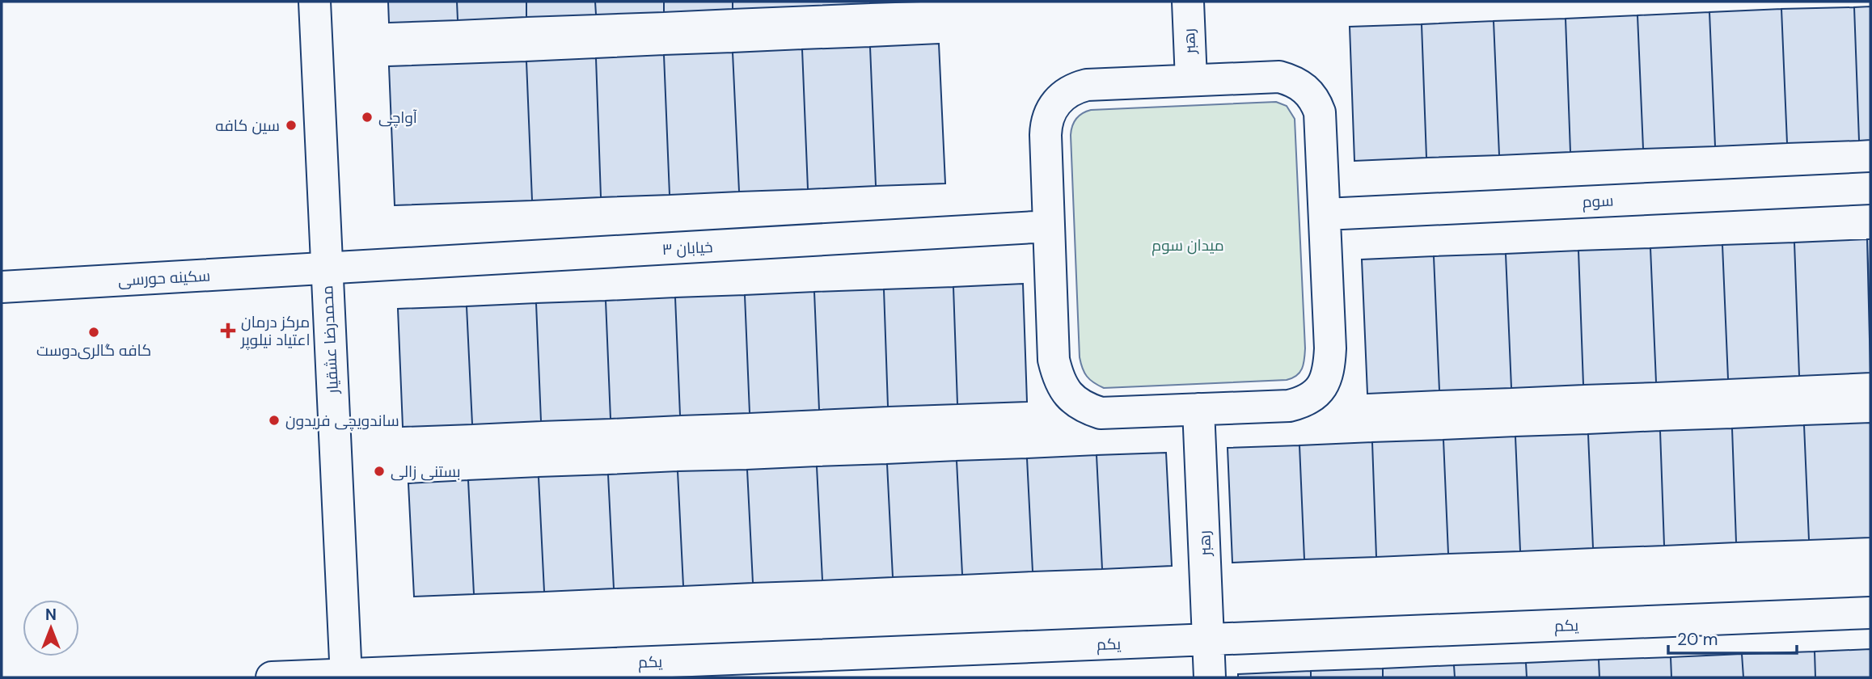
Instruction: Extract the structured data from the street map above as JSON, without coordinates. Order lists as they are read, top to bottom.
{
  "streets": {
    "street": [
      "رهبر",
      "سوم",
      "خیابان ۳",
      "سکینه حورسی",
      "محمدرضا عشقیار",
      "یکم"
    ]
  },
  "crossings": [
    ["رهبر", "یکم"],
    ["خیابان ۳", "سکینه حورسی"],
    ["خیابان ۳", "محمدرضا عشقیار"],
    ["سکینه حورسی", "محمدرضا عشقیار"],
    ["محمدرضا عشقیار", "یکم"]
  ],
  "parks": ["میدان سوم"],
  "places": {
    "other": [
      "آواچی",
      "سین کافه",
      "کافه گالری‌دوست",
      "ساندویچی فریدون",
      "بستنی زالی"
    ],
    "health": ["مرکز درمان اعتیاد نیلوپر"]
  },
  "scale_bar": "20 m",
  "north": "top"
}
